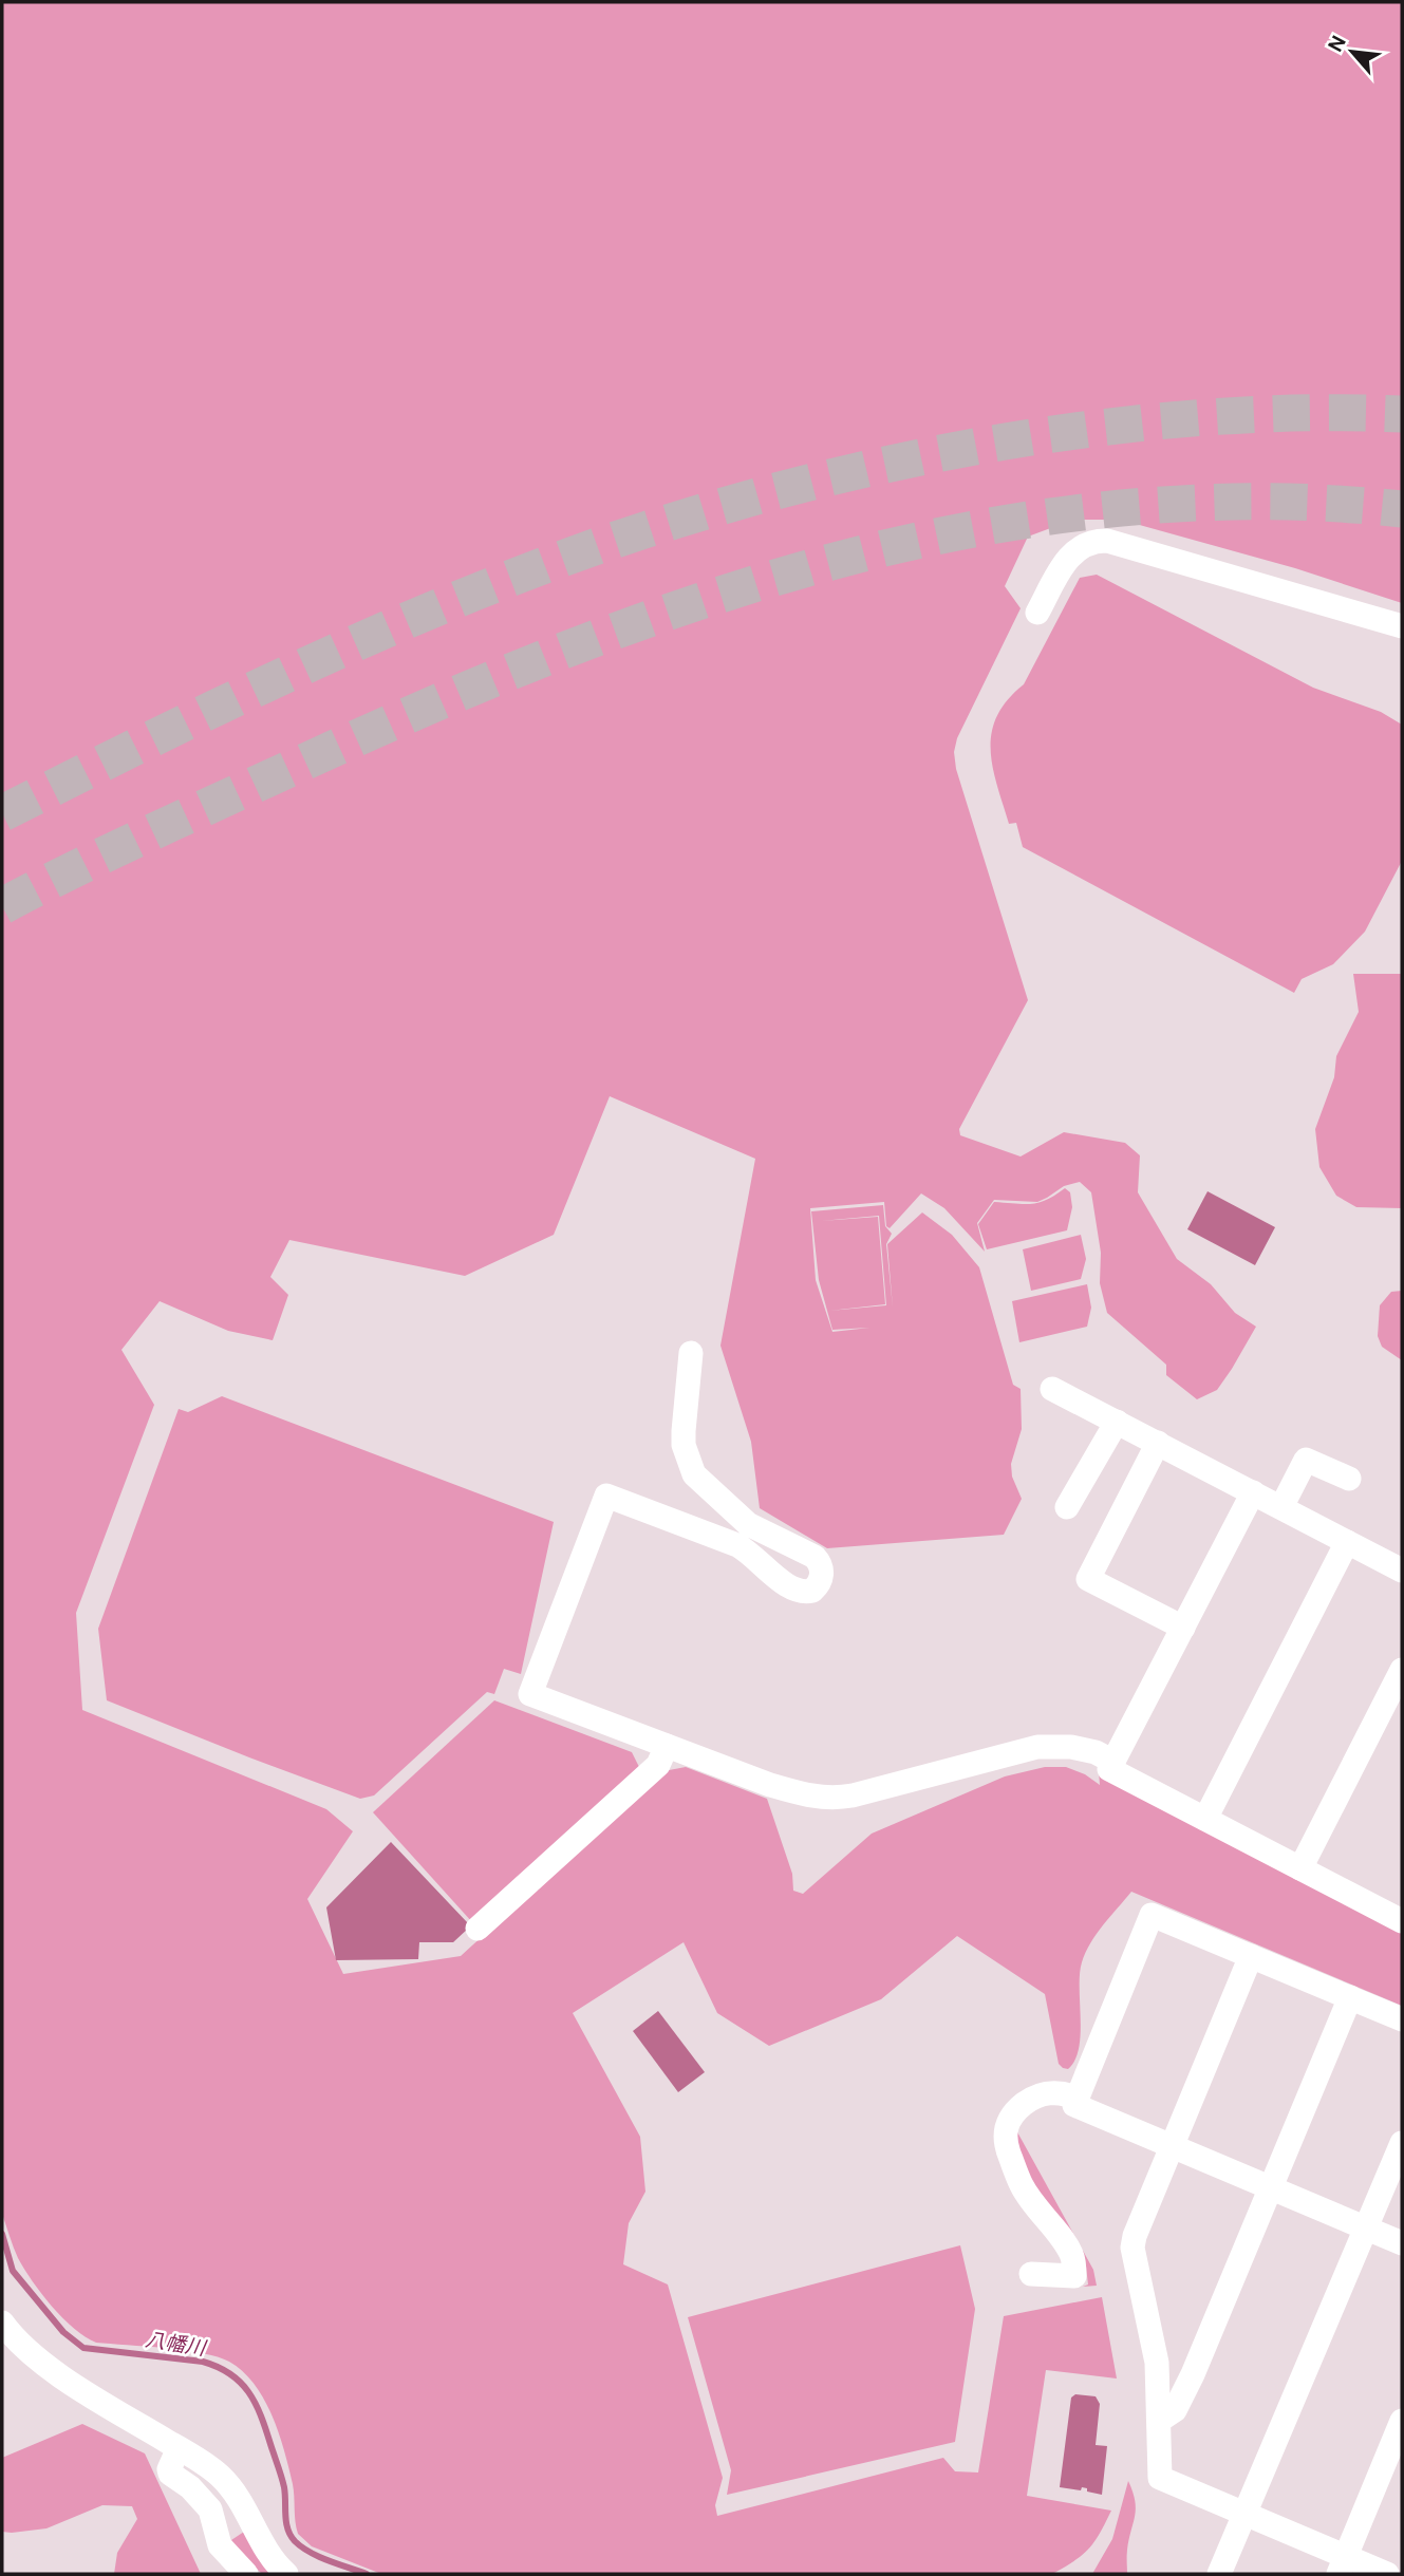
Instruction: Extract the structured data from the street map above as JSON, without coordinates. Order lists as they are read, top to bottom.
{
  "water": ["八幡川"],
  "north": "top left"
}
